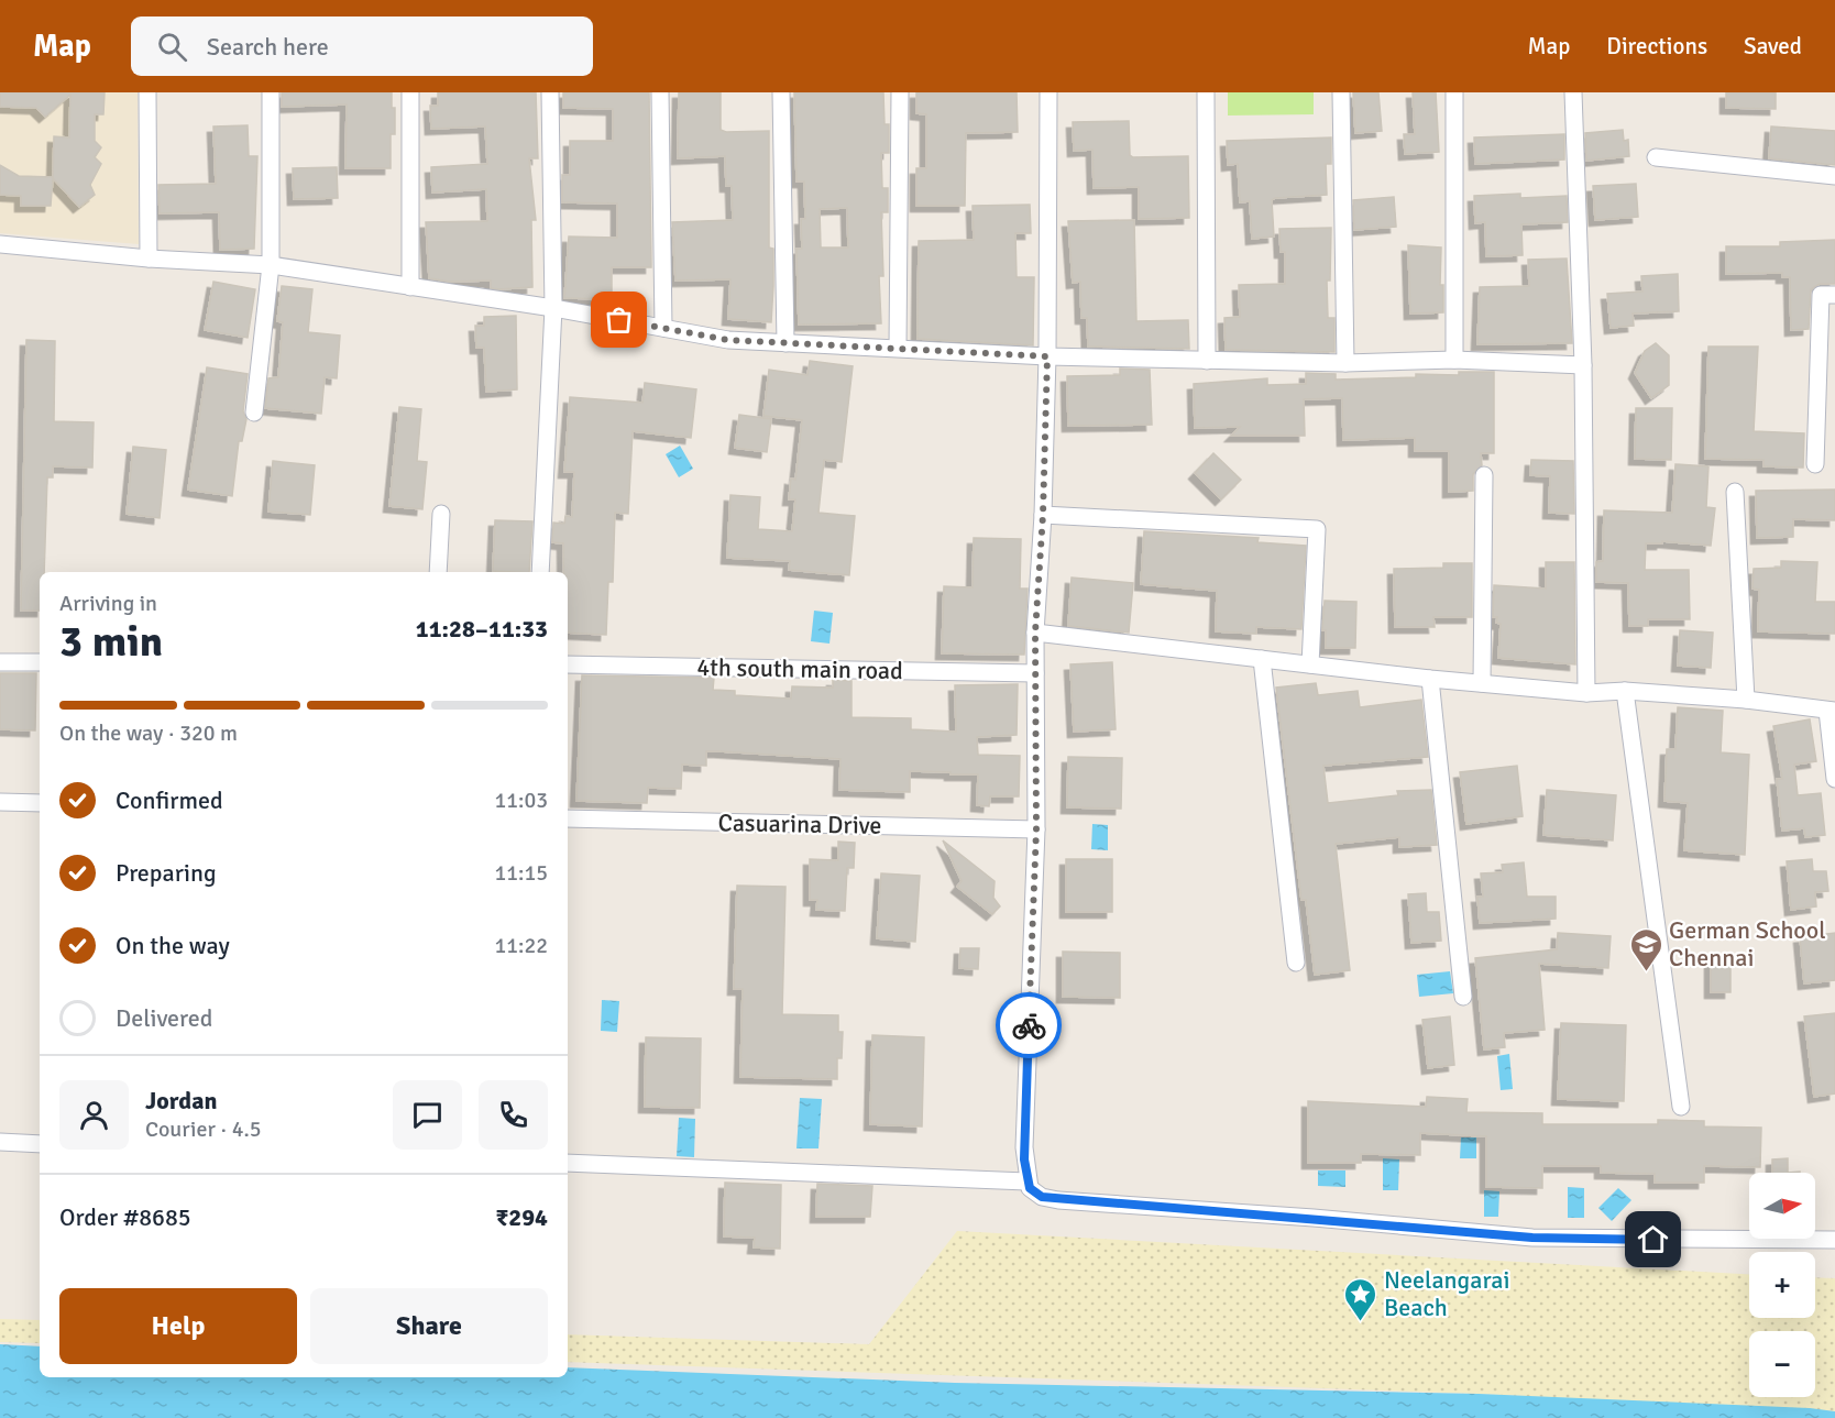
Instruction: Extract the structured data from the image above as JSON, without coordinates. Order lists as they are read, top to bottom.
{
  "streets": {
    "street": ["4th south main road", "Casuarina Drive"]
  },
  "places": {
    "school or university": ["German School Chennai"],
    "place": ["Neelangarai Beach"]
  },
  "north": "right",
  "page": {
    "header": "Map",
    "search": "Search here",
    "nav": ["Map", "Directions", "Saved"],
    "heading": ["3 min", "Arriving in", "11:28–11:33"],
    "panel": [
      "Jordan",
      "Courier · 4.5",
      "Order #8685",
      "₹294"
    ],
    "bar": "On the way · 320 m",
    "list": [
      ["Confirmed", "11:03"],
      ["Preparing", "11:15"],
      ["On the way", "11:22"],
      "Delivered"
    ],
    "map_buttons": ["+", "−"],
    "buttons": ["Help", "Share"]
  }
}
